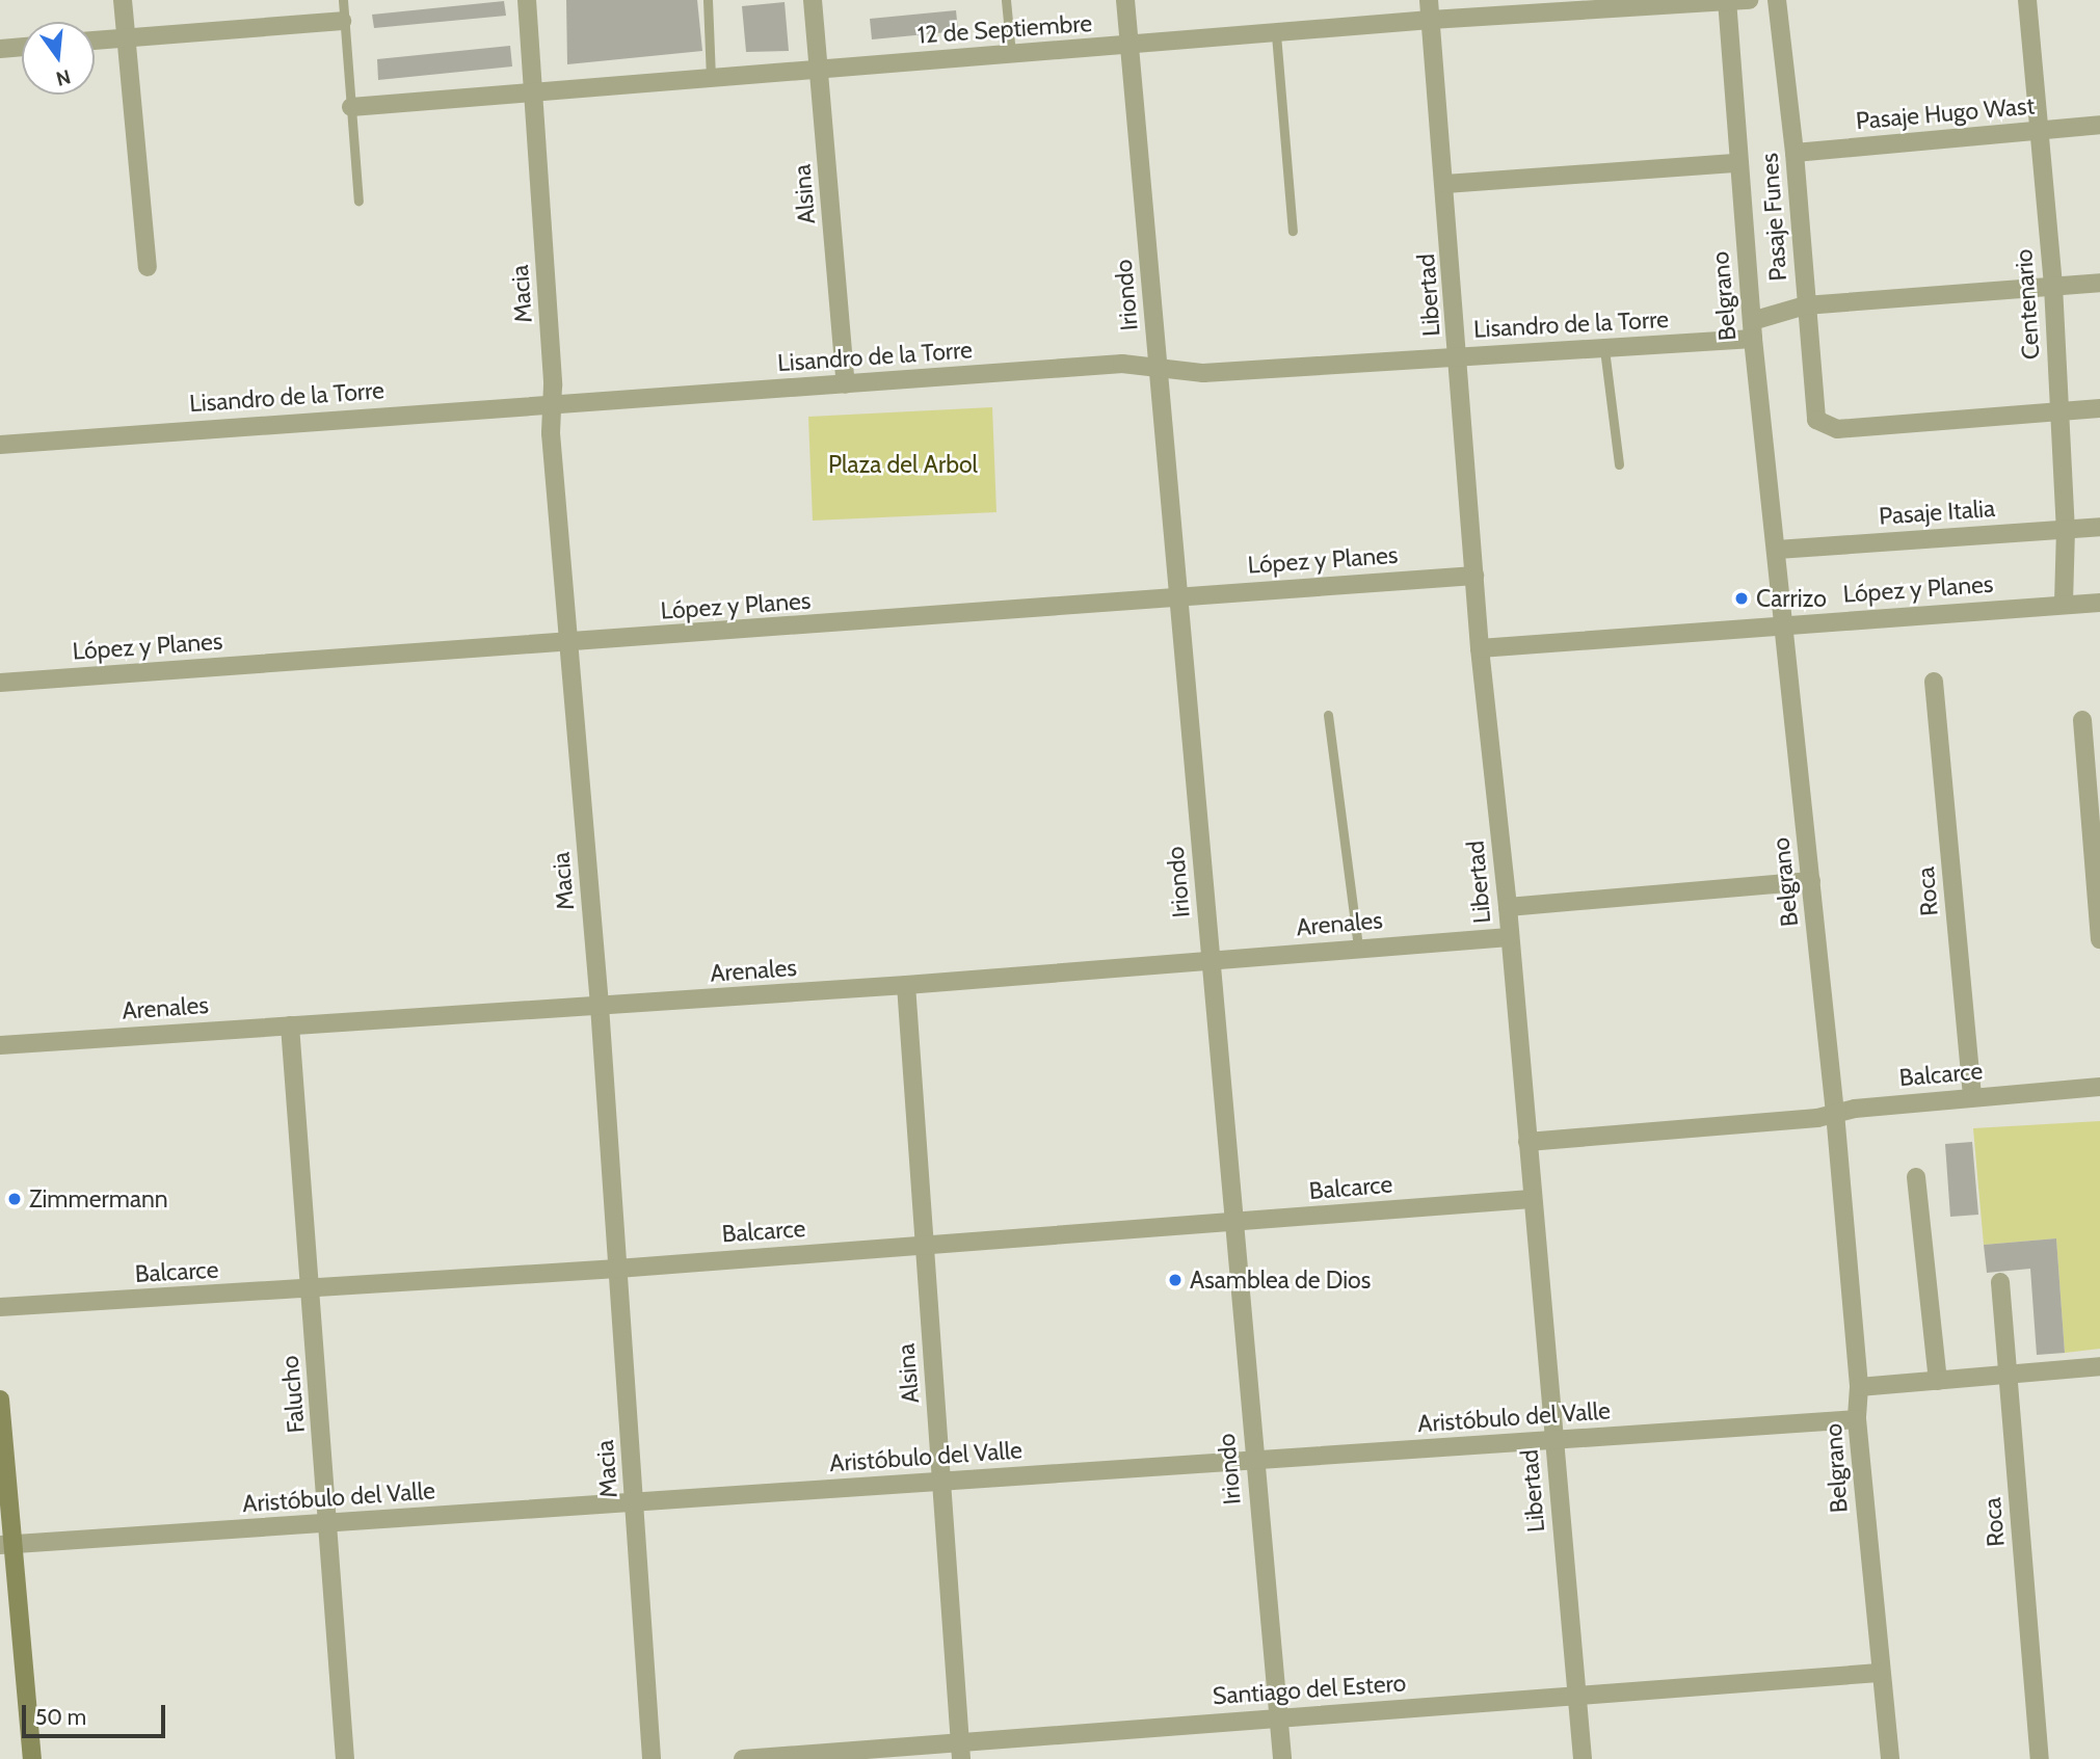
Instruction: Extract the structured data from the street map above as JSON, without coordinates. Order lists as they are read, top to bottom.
{
  "streets": {
    "street": [
      "12 de Septiembre",
      "Pasaje Hugo Wast",
      "Alsina",
      "Pasaje Funes",
      "Macia",
      "Iriondo",
      "Libertad",
      "Belgrano",
      "Centenario",
      "Lisandro de la Torre",
      "Pasaje Italia",
      "López y Planes",
      "Roca",
      "Arenales",
      "Balcarce",
      "Falucho",
      "Aristóbulo del Valle",
      "Santiago del Estero"
    ]
  },
  "crossings": [
    ["12 de Septiembre", "Alsina"],
    ["12 de Septiembre", "Macia"],
    ["12 de Septiembre", "Iriondo"],
    ["12 de Septiembre", "Libertad"],
    ["12 de Septiembre", "Belgrano"],
    ["Pasaje Hugo Wast", "Pasaje Funes"],
    ["Pasaje Hugo Wast", "Centenario"],
    ["Alsina", "Lisandro de la Torre"],
    ["Alsina", "Arenales"],
    ["Alsina", "Balcarce"],
    ["Alsina", "Aristóbulo del Valle"],
    ["Alsina", "Santiago del Estero"],
    ["Pasaje Funes", "Centenario"],
    ["Pasaje Funes", "Lisandro de la Torre"],
    ["Macia", "Lisandro de la Torre"],
    ["Macia", "López y Planes"],
    ["Macia", "Arenales"],
    ["Macia", "Balcarce"],
    ["Macia", "Aristóbulo del Valle"],
    ["Iriondo", "Lisandro de la Torre"],
    ["Iriondo", "López y Planes"],
    ["Iriondo", "Arenales"],
    ["Iriondo", "Balcarce"],
    ["Iriondo", "Aristóbulo del Valle"],
    ["Iriondo", "Santiago del Estero"],
    ["Libertad", "Lisandro de la Torre"],
    ["Libertad", "López y Planes"],
    ["Libertad", "Arenales"],
    ["Libertad", "Balcarce"],
    ["Libertad", "Aristóbulo del Valle"],
    ["Libertad", "Santiago del Estero"],
    ["Belgrano", "Lisandro de la Torre"],
    ["Belgrano", "Pasaje Italia"],
    ["Belgrano", "López y Planes"],
    ["Belgrano", "Balcarce"],
    ["Belgrano", "Aristóbulo del Valle"],
    ["Belgrano", "Santiago del Estero"],
    ["Centenario", "Lisandro de la Torre"],
    ["Centenario", "Pasaje Italia"],
    ["Centenario", "López y Planes"],
    ["Roca", "Balcarce"],
    ["Arenales", "Falucho"],
    ["Balcarce", "Falucho"],
    ["Falucho", "Aristóbulo del Valle"]
  ],
  "parks": ["Plaza del Arbol"],
  "places": ["Carrizo", "Zimmermann", "Asamblea de Dios"],
  "scale_bar": "50 m",
  "north": "bottom"
}
